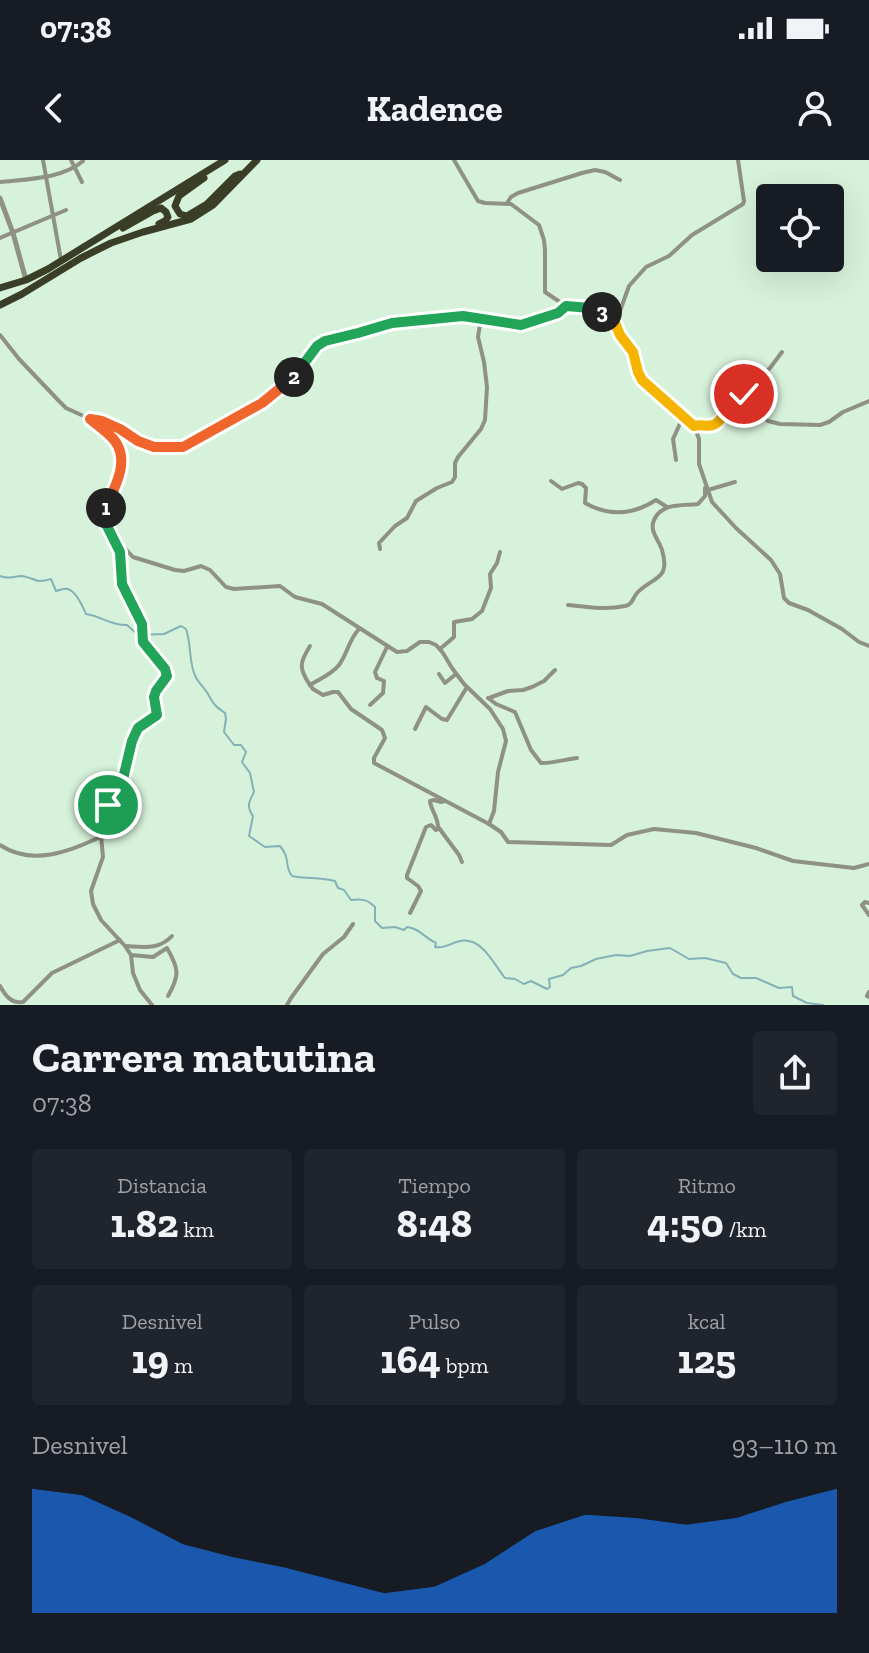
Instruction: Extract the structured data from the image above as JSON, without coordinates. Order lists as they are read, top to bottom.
{
  "page": {
    "status": "07:38",
    "header": "Kadence",
    "pins": ["3", "2", "1"],
    "heading": ["Carrera matutina", "07:38"],
    "stats": [
      ["Distancia", "1.82 km"],
      ["Tiempo", "8:48"],
      ["Ritmo", "4:50 /km"],
      ["Desnivel", "19 m"],
      ["Pulso", "164 bpm"],
      ["kcal", "125"]
    ],
    "chart": ["Desnivel", "93–110 m"]
  }
}
